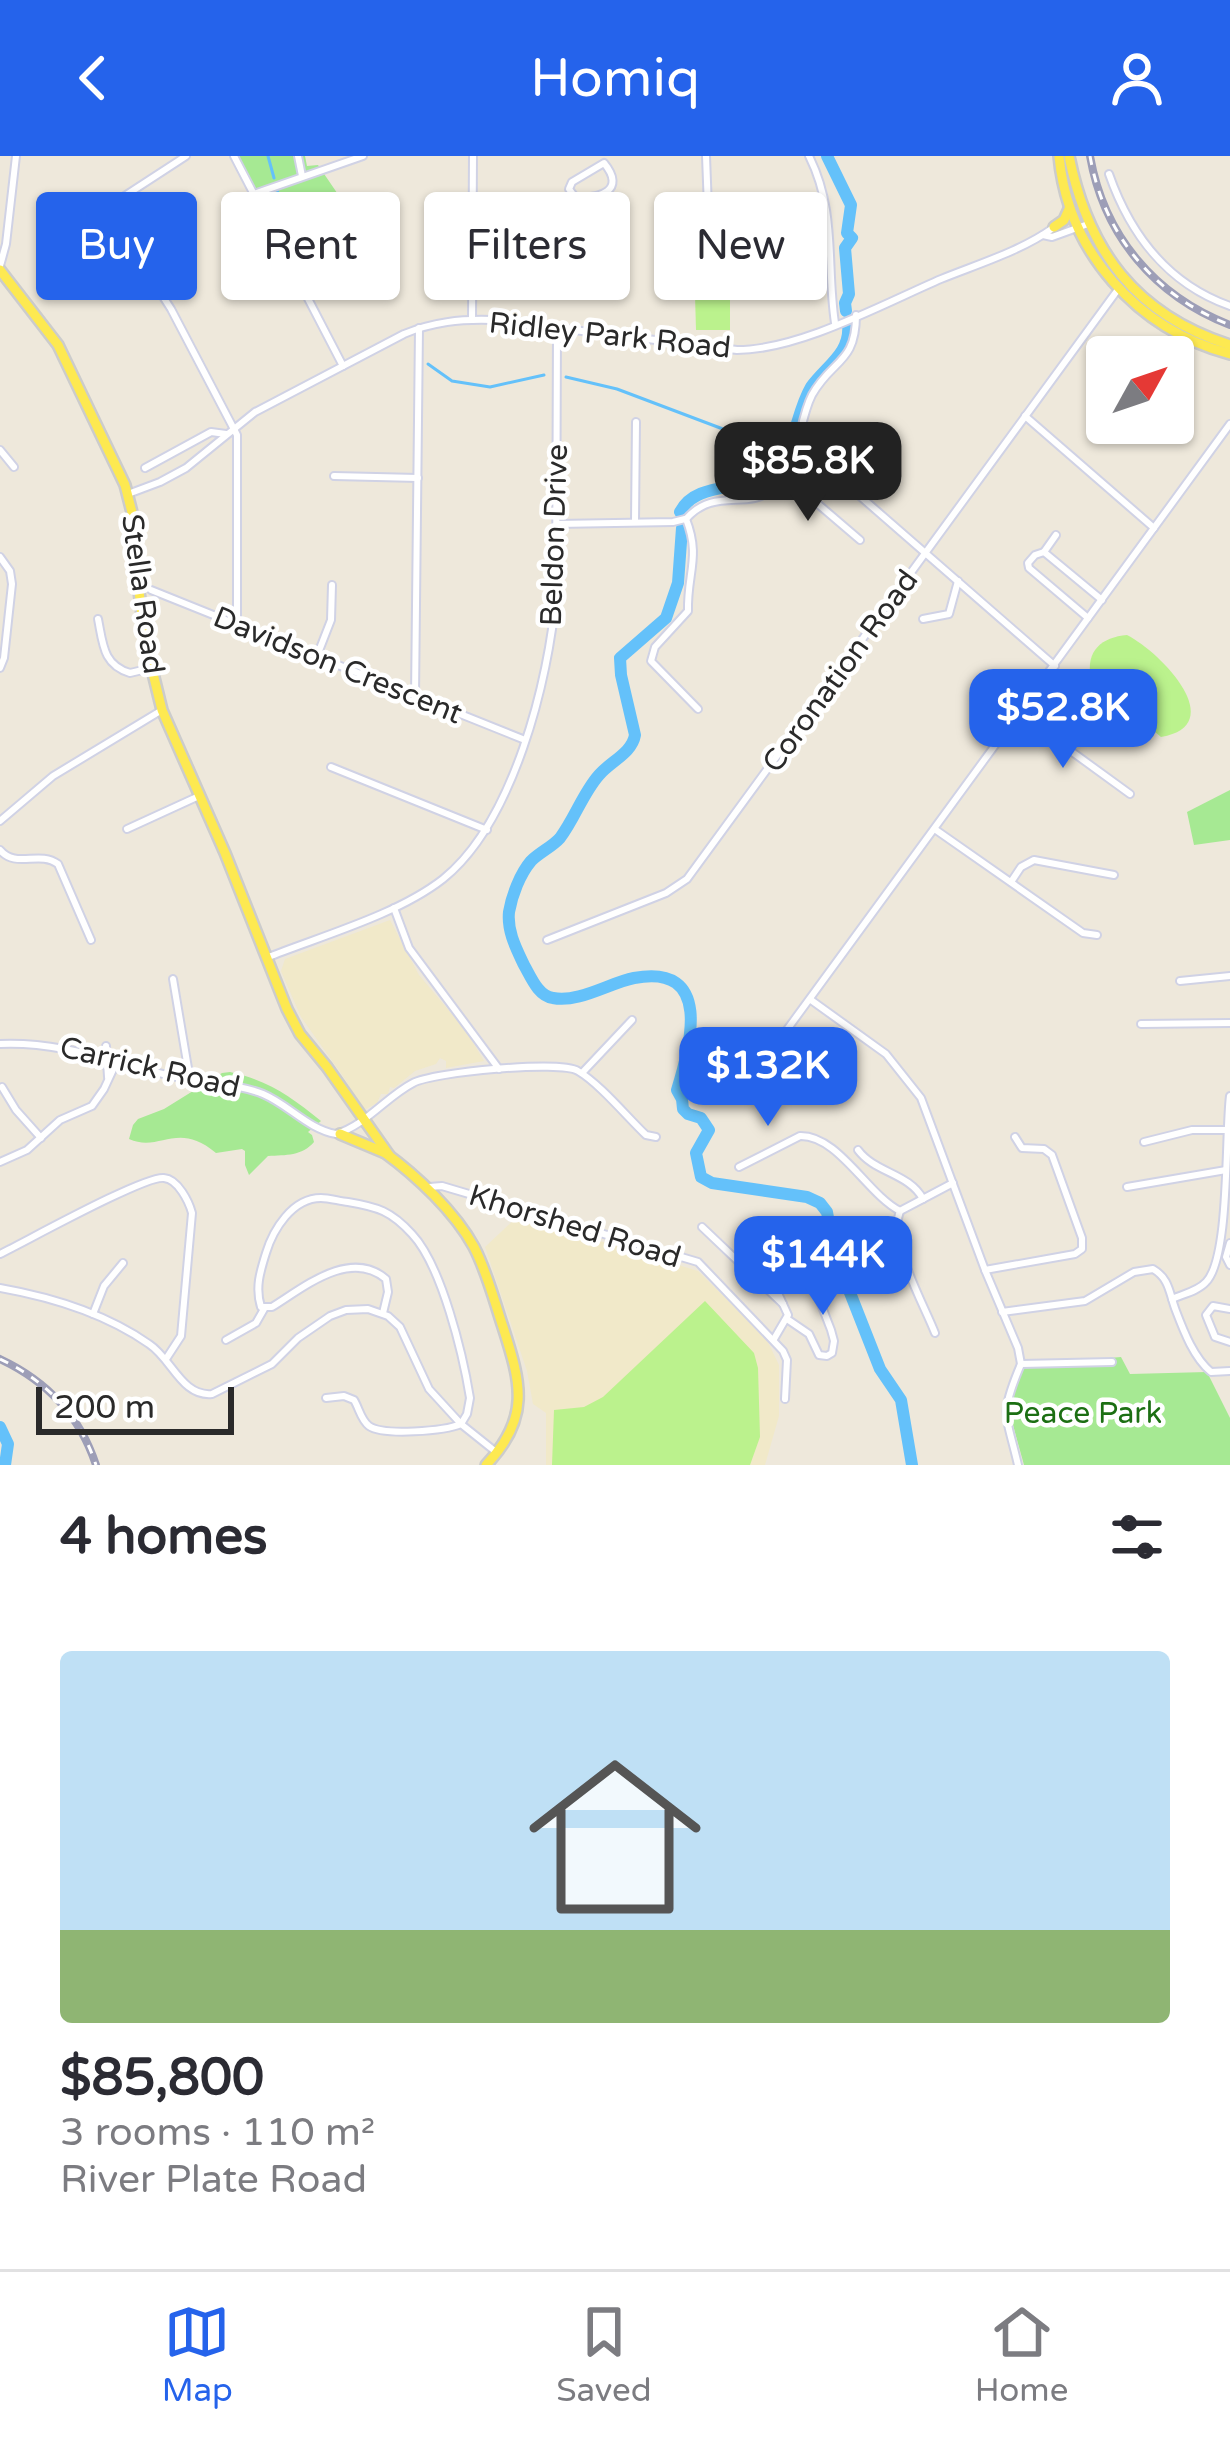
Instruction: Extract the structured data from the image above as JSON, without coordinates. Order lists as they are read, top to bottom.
{
  "streets": {
    "main road": ["Stella Road"],
    "street": [
      "Ridley Park Road",
      "Beldon Drive",
      "Davidson Crescent",
      "Coronation Road",
      "Carrick Road",
      "Khorshed Road"
    ]
  },
  "crossings": [
    ["Ridley Park Road", "Beldon Drive"],
    ["Ridley Park Road", "Stella Road"],
    ["Beldon Drive", "Stella Road"],
    ["Beldon Drive", "Davidson Crescent"],
    ["Stella Road", "Khorshed Road"]
  ],
  "parks": ["Peace Park"],
  "scale_bar": "200 m",
  "north": "top right",
  "page": {
    "header": "Homiq",
    "chip": [
      "Buy",
      "Rent",
      "Filters",
      "New"
    ],
    "price": [
      "$85.8K",
      "$52.8K",
      "$132K",
      "$144K"
    ],
    "scale": "200 m",
    "heading": "4 homes",
    "list": [
      {
        "name": "$85,800",
        "note": "3 rooms · 110 m² · River Plate Road"
      }
    ],
    "tabs": ["Map", "Saved", "Home"]
  }
}
